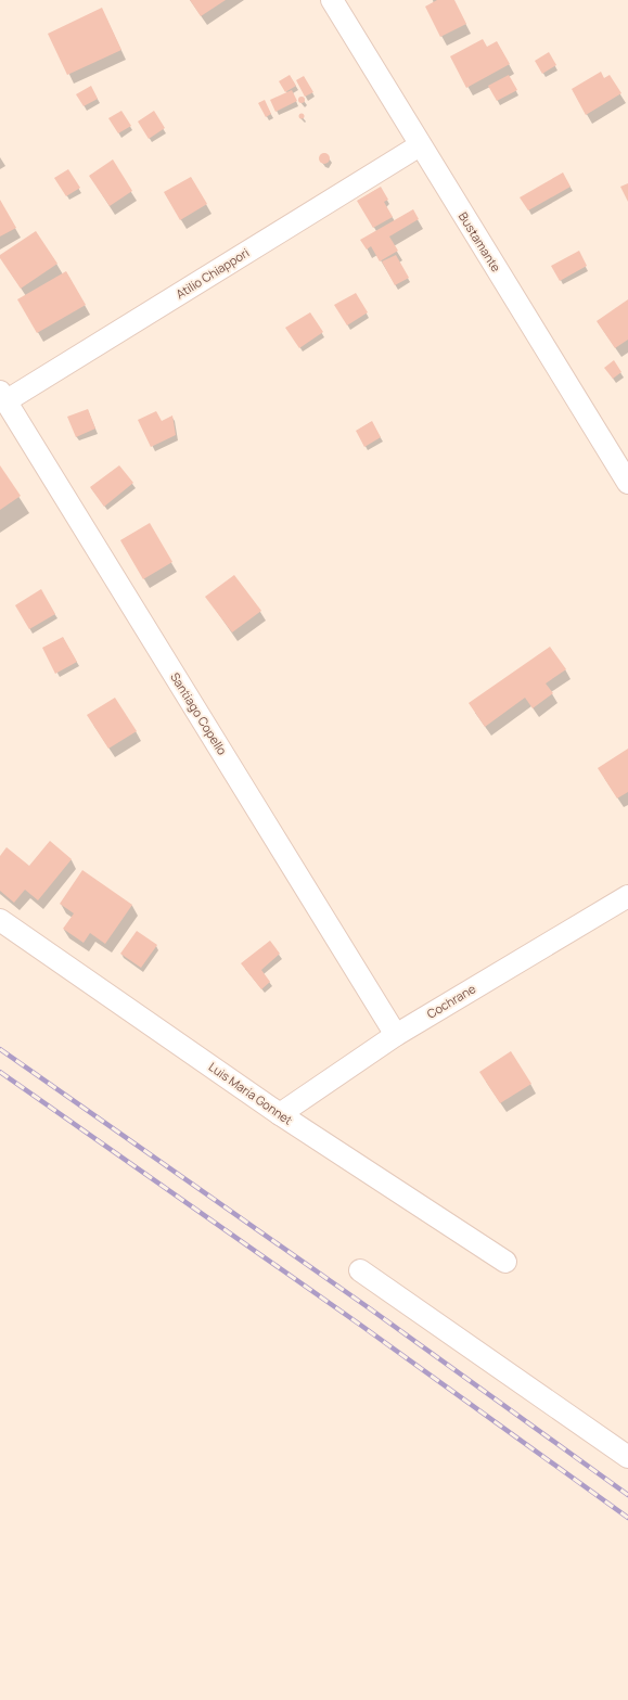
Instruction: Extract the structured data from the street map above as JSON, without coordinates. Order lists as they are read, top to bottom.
{
  "streets": {
    "street": [
      "Bustamante",
      "Atilio Chiappori",
      "Santiago Copello",
      "Cochrane",
      "Luis María Gonnet"
    ]
  },
  "crossings": [
    ["Bustamante", "Atilio Chiappori"],
    ["Atilio Chiappori", "Santiago Copello"],
    ["Santiago Copello", "Cochrane"],
    ["Cochrane", "Luis María Gonnet"]
  ]
}
